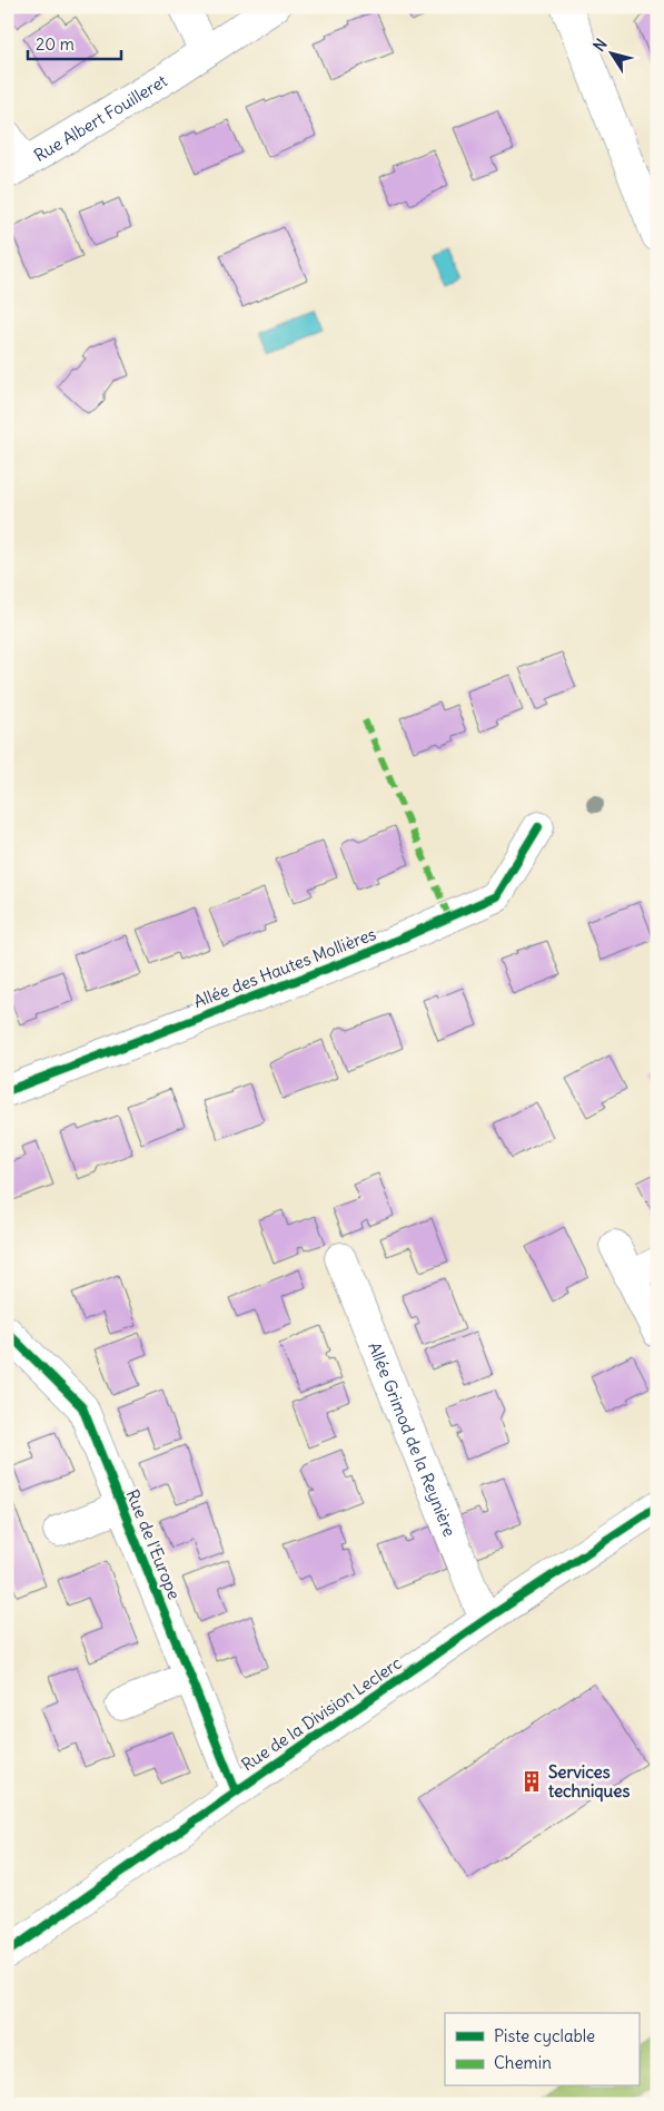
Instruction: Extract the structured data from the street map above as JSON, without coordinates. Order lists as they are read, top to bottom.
{
  "streets": {
    "street": [
      "Rue Albert Fouilleret",
      "Allée des Hautes Mollières",
      "Allée Grimod de la Reynière",
      "Rue de l'Europe",
      "Rue de la Division Leclerc"
    ]
  },
  "crossings": [
    ["Allée Grimod de la Reynière", "Rue de la Division Leclerc"],
    ["Rue de l'Europe", "Rue de la Division Leclerc"]
  ],
  "places": {
    "building": ["Services techniques"]
  },
  "legend": ["Piste cyclable", "Chemin"],
  "scale_bar": "20 m",
  "north": "top left"
}
